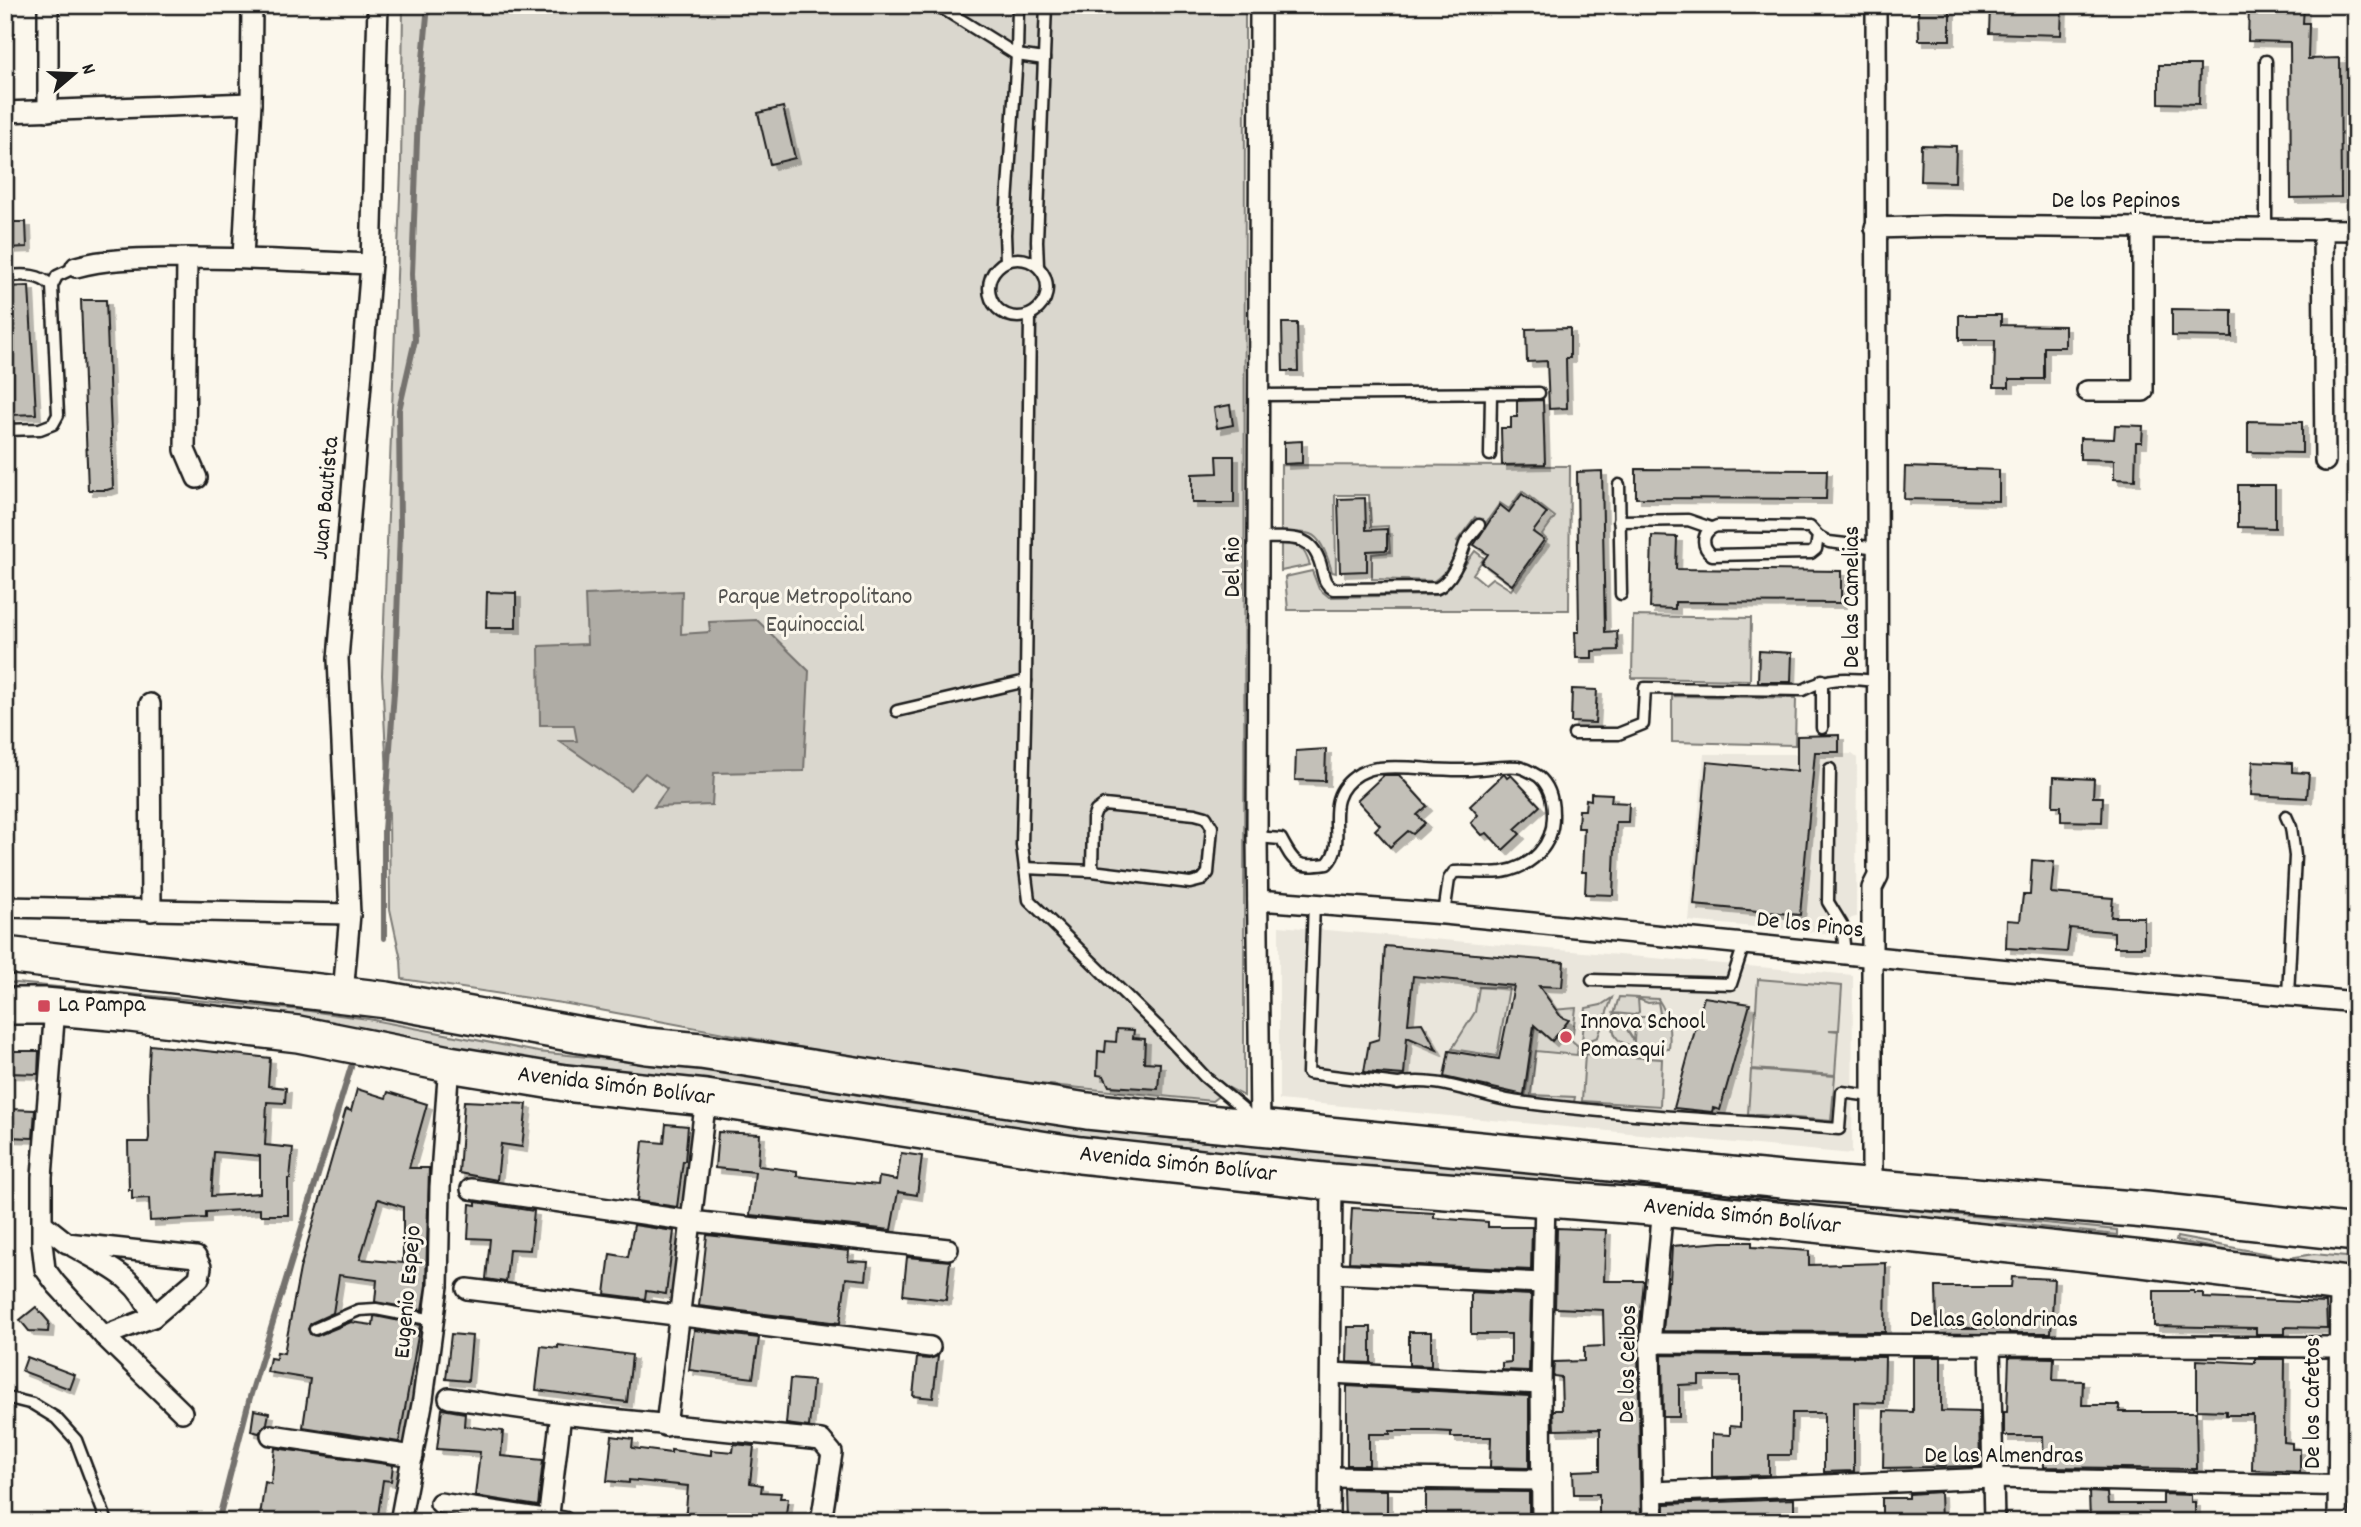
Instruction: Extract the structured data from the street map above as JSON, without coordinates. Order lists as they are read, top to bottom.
{
  "streets": {
    "highway": ["Avenida Simón Bolívar"],
    "street": [
      "De los Pepinos",
      "Juan Bautista",
      "Del Rio",
      "De las Camelias",
      "De los Pinos",
      "Eugenio Espejo",
      "De las Golondrinas",
      "De los Ceibos",
      "De los Cafetos",
      "De las Almendras"
    ]
  },
  "crossings": [
    ["De los Pepinos", "De las Camelias"],
    ["Juan Bautista", "Avenida Simón Bolívar"],
    ["Del Rio", "De los Pinos"],
    ["Del Rio", "Avenida Simón Bolívar"],
    ["De las Camelias", "De los Pinos"],
    ["De las Camelias", "Avenida Simón Bolívar"],
    ["Avenida Simón Bolívar", "Eugenio Espejo"],
    ["Avenida Simón Bolívar", "De los Ceibos"],
    ["Avenida Simón Bolívar", "De los Cafetos"],
    ["De las Golondrinas", "De los Ceibos"],
    ["De las Golondrinas", "De los Cafetos"],
    ["De los Ceibos", "De las Almendras"],
    ["De los Cafetos", "De las Almendras"]
  ],
  "parks": ["Parque Metropolitano Equinoccial"],
  "places": {
    "transit": ["La Pampa"],
    "other": ["Innova School Pomasqui"]
  },
  "north": "right"
}
